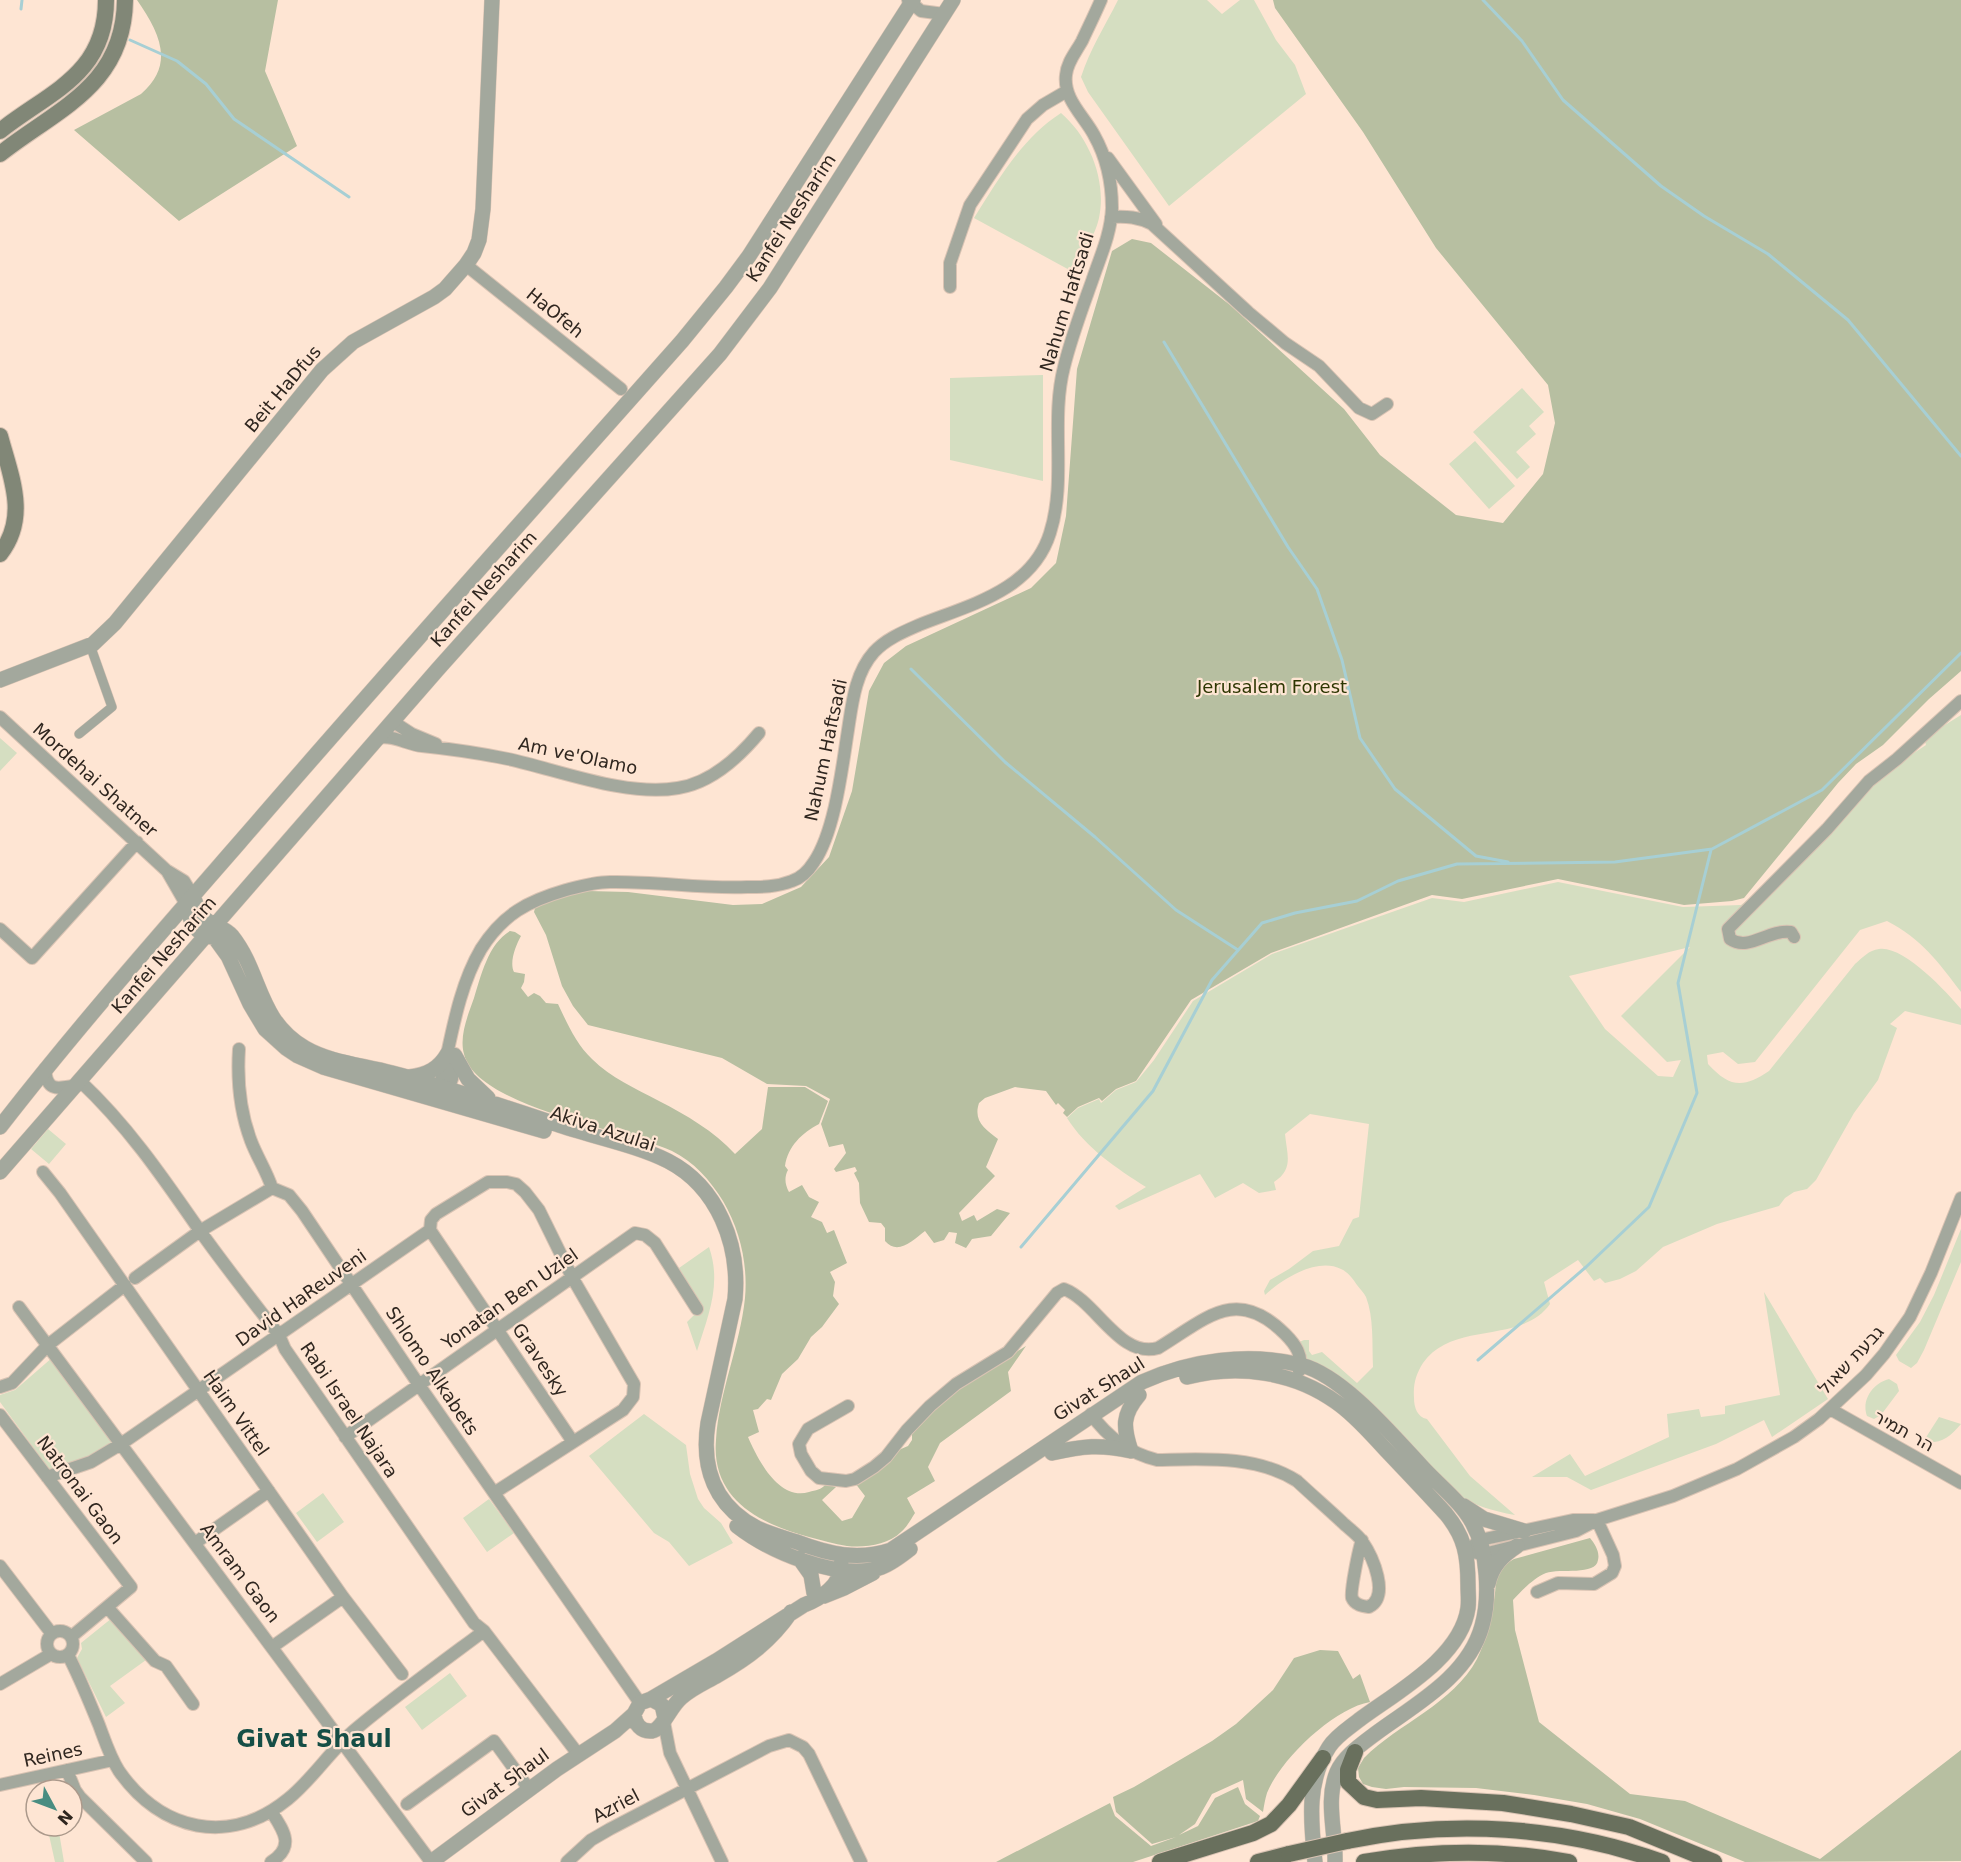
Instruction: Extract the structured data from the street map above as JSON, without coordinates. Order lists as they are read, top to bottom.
{
  "streets": {
    "street": [
      "Kanfei Nesharim",
      "Nahum Haftsadi",
      "HaOfeh",
      "Beit HaDfus",
      "Am ve'Olamo",
      "Mordehai Shatner",
      "Akiva Azulai",
      "David HaReuveni",
      "Yonatan Ben Uziel",
      "Gravesky",
      "גבעת שאול",
      "Shlomo Alkabets",
      "Givat Shaul",
      "Rabi Israel Najara",
      "Haim Vittel",
      "הר תמיר",
      "Natronai Gaon",
      "Amram Gaon",
      "Reines",
      "Azriel"
    ]
  },
  "crossings": [
    ["Kanfei Nesharim", "Am ve'Olamo"],
    ["Kanfei Nesharim", "Mordehai Shatner"],
    ["Kanfei Nesharim", "Akiva Azulai"],
    ["Kanfei Nesharim", "Rabi Israel Najara"],
    ["Nahum Haftsadi", "Akiva Azulai"],
    ["HaOfeh", "Beit HaDfus"],
    ["Mordehai Shatner", "Akiva Azulai"],
    ["Akiva Azulai", "Givat Shaul"],
    ["David HaReuveni", "Yonatan Ben Uziel"],
    ["David HaReuveni", "Gravesky"],
    ["David HaReuveni", "Shlomo Alkabets"],
    ["David HaReuveni", "Rabi Israel Najara"],
    ["David HaReuveni", "Haim Vittel"],
    ["David HaReuveni", "Natronai Gaon"],
    ["David HaReuveni", "Amram Gaon"],
    ["Yonatan Ben Uziel", "Gravesky"],
    ["Yonatan Ben Uziel", "Shlomo Alkabets"],
    ["Yonatan Ben Uziel", "Rabi Israel Najara"],
    ["גבעת שאול", "הר תמיר"],
    ["Shlomo Alkabets", "Givat Shaul"],
    ["Givat Shaul", "Rabi Israel Najara"],
    ["Givat Shaul", "Amram Gaon"]
  ],
  "districts": ["Givat Shaul"],
  "parks": ["Jerusalem Forest"],
  "north": "bottom right"
}
